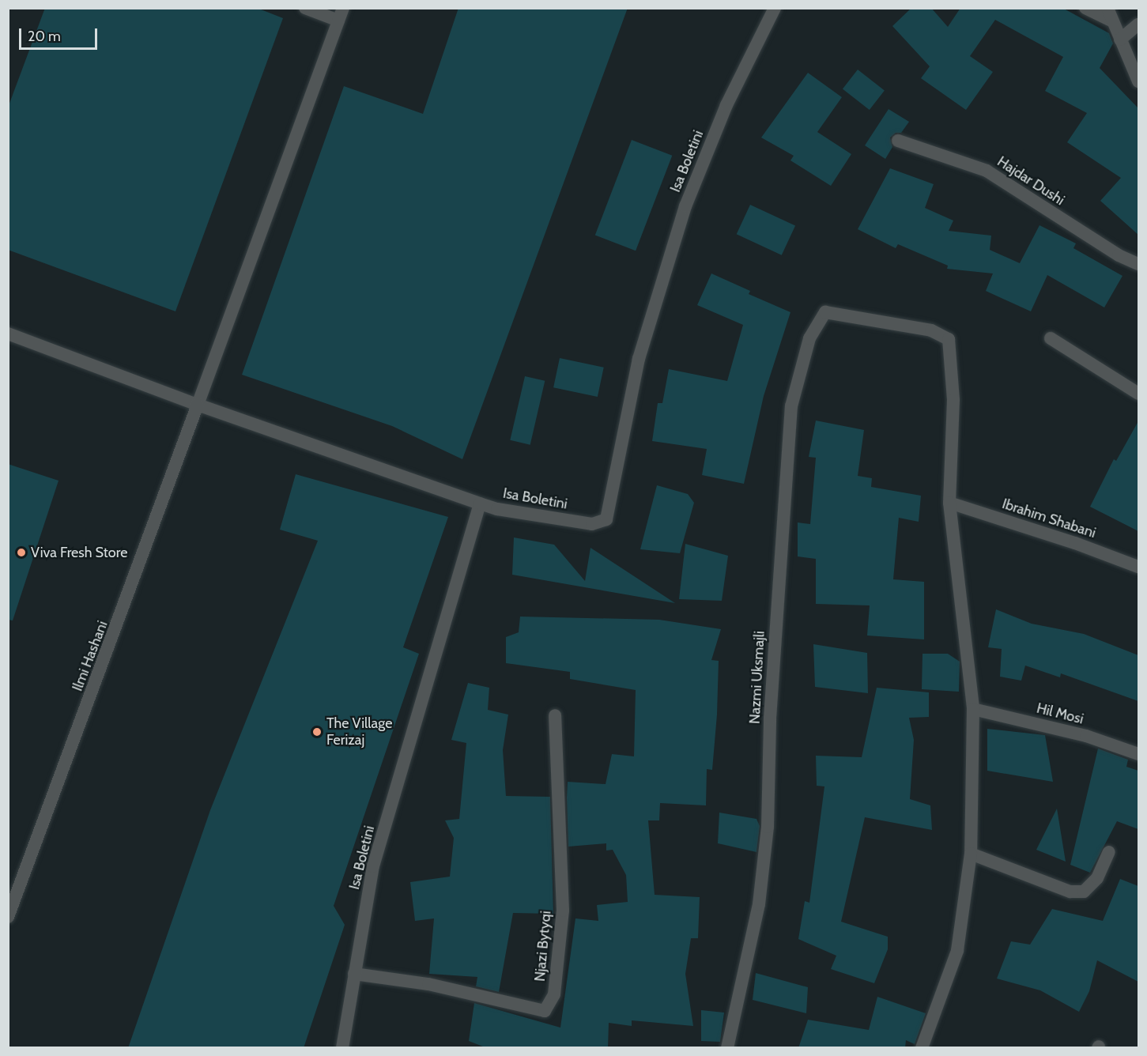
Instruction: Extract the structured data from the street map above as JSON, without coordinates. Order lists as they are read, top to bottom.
{
  "streets": {
    "street": [
      "Isa Boletini",
      "Hajdar Dushi",
      "Ibrahim Shabani",
      "Ilmi Hashani",
      "Nazmi Uksmajli",
      "Hil Mosi",
      "Njazi Bytyqi"
    ]
  },
  "crossings": [
    ["Isa Boletini", "Njazi Bytyqi"],
    ["Ibrahim Shabani", "Nazmi Uksmajli"]
  ],
  "places": ["Viva Fresh Store", "The Village Ferizaj"],
  "scale_bar": "20 m"
}
